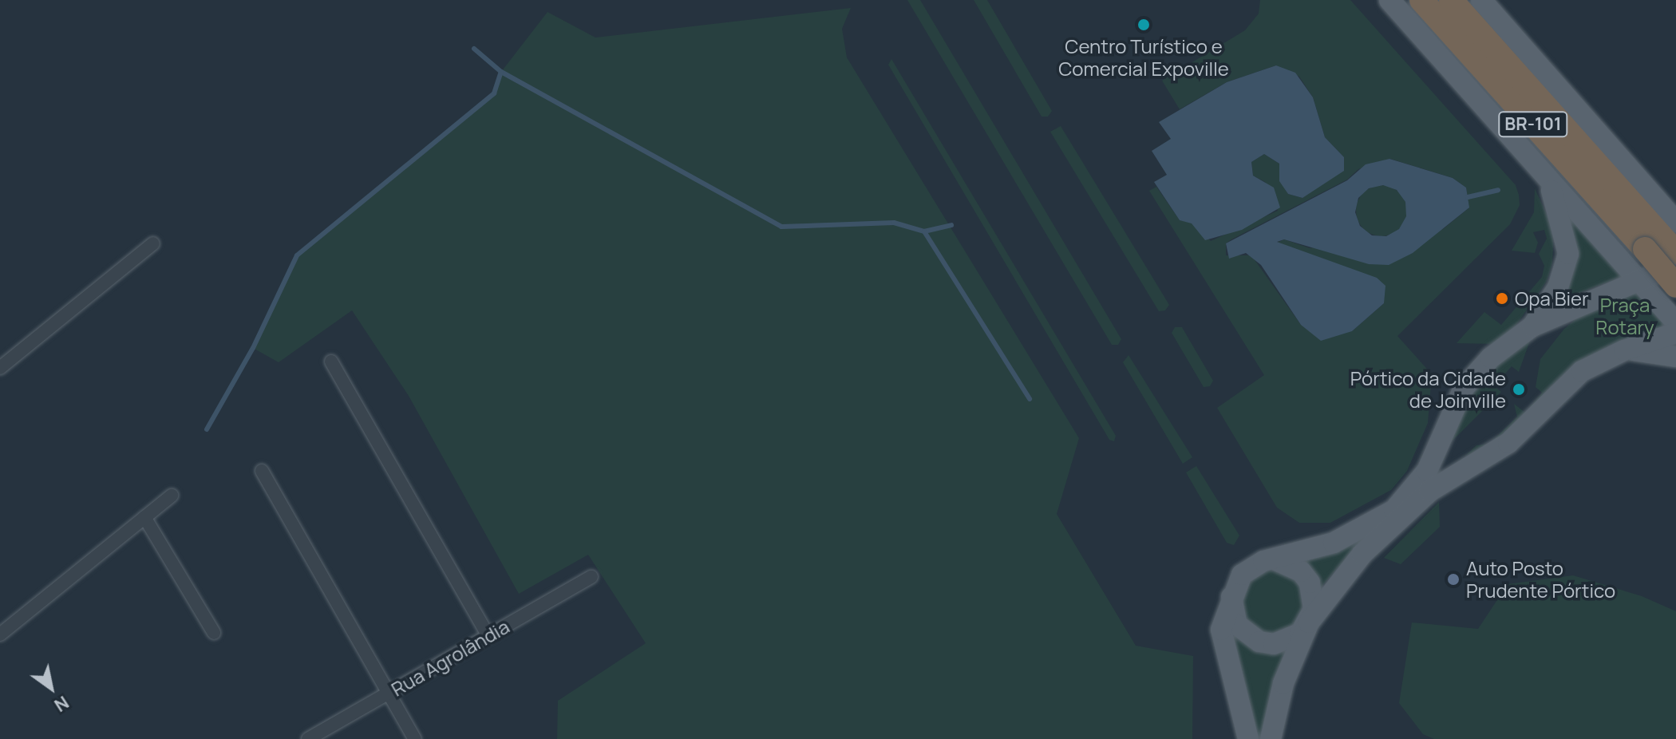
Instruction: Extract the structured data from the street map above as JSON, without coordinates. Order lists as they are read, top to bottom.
{
  "streets": {
    "highway": ["BR-101"],
    "street": ["Rua Agrolândia"]
  },
  "parks": ["Praça Rotary"],
  "places": [
    "Centro Turístico e Comercial Expoville",
    "Opa Bier",
    "Pórtico da Cidade de Joinville",
    "Auto Posto Prudente Pórtico"
  ],
  "north": "bottom right"
}
